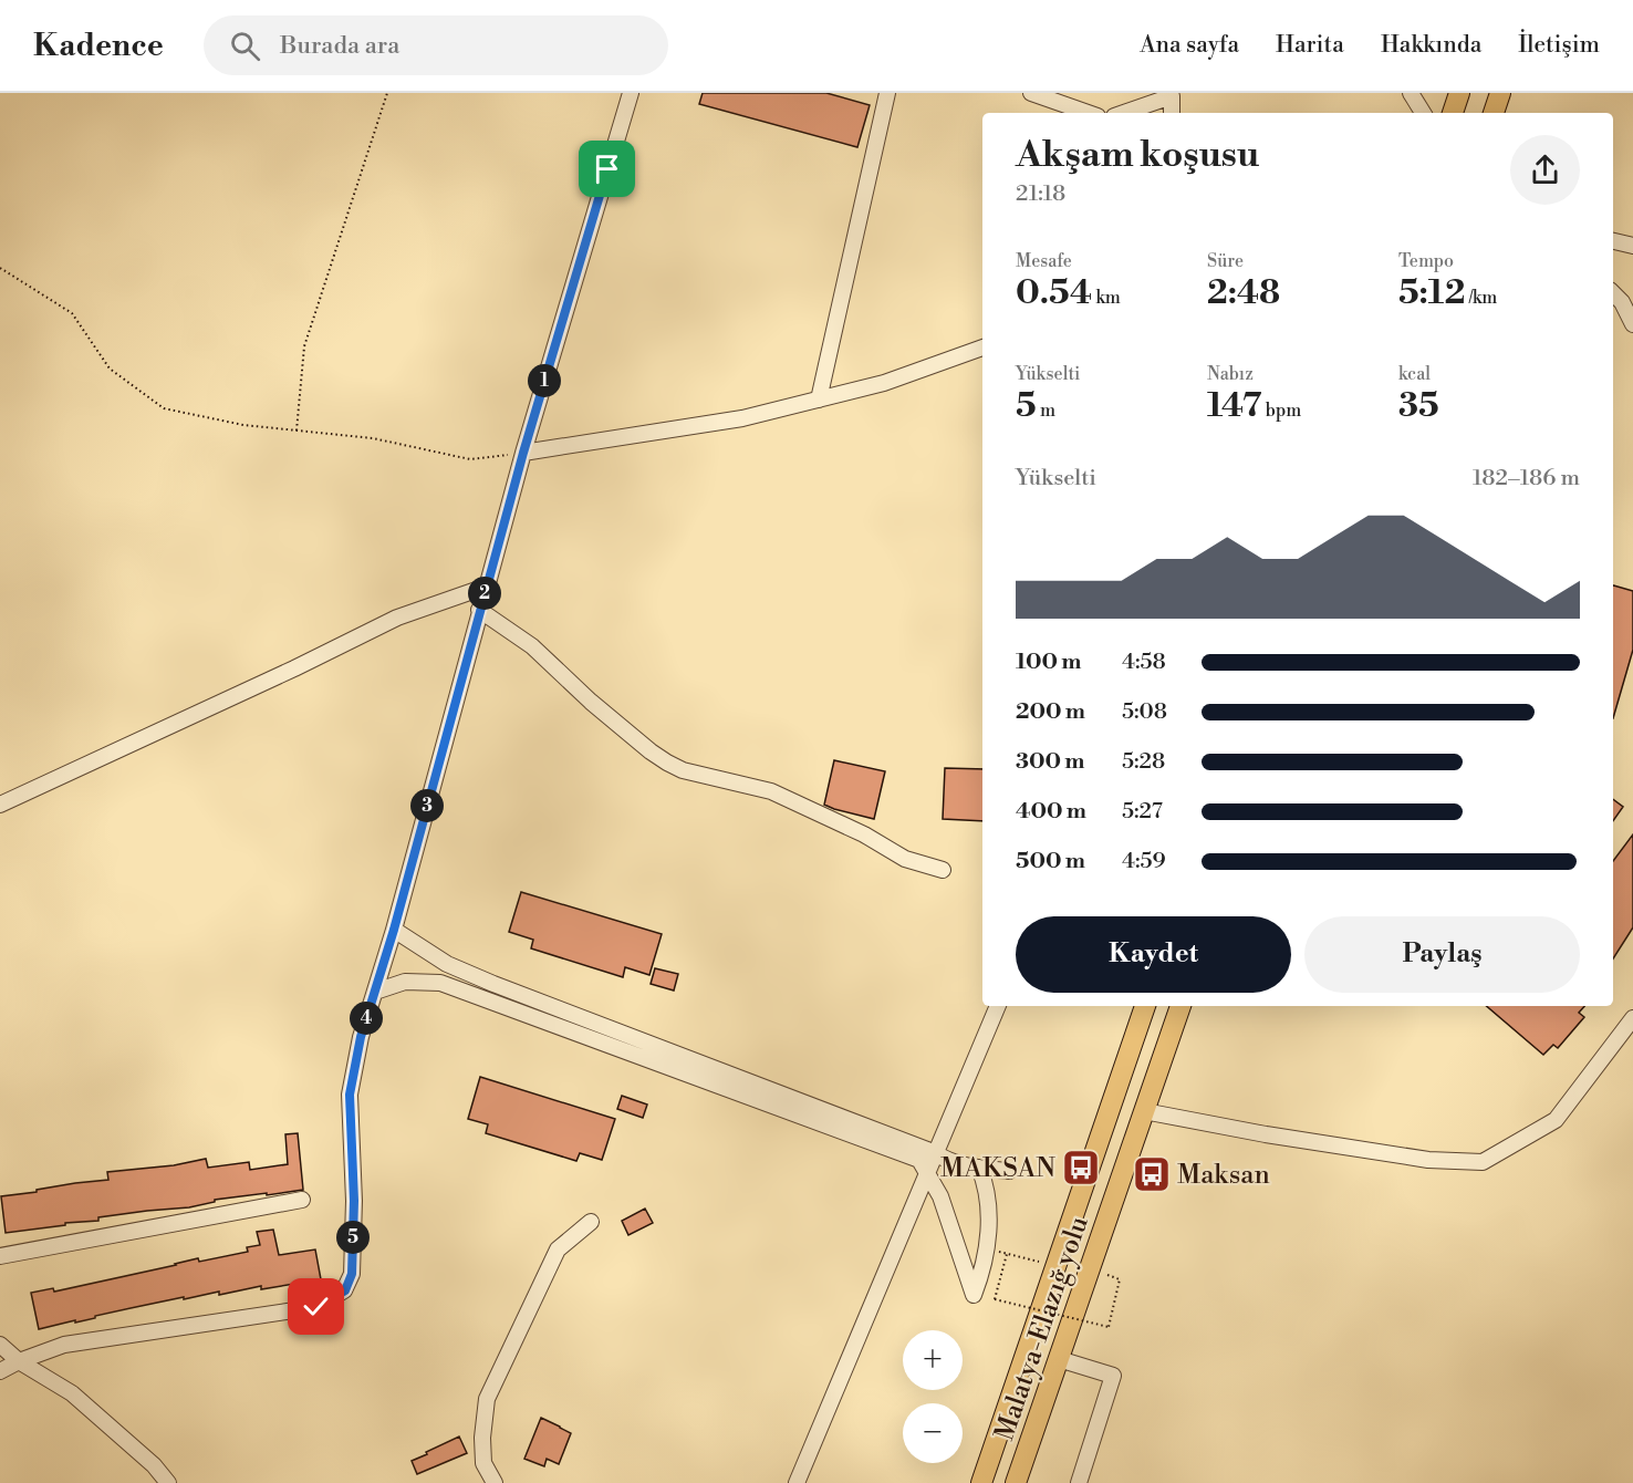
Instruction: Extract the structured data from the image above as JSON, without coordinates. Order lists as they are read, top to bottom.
{
  "streets": {
    "highway": ["Malatya-Elazığ yolu"]
  },
  "places": {
    "bus stop": ["MAKSAN", "Maksan"]
  },
  "page": {
    "header": "Kadence",
    "search": "Burada ara",
    "nav": [
      "Ana sayfa",
      "Harita",
      "Hakkında",
      "İletişim"
    ],
    "heading": ["Akşam koşusu", "21:18"],
    "stats": [
      ["Mesafe", "0.54 km"],
      ["Süre", "2:48"],
      ["Tempo", "5:12 /km"],
      ["Yükselti", "5 m"],
      ["Nabız", "147 bpm"],
      ["kcal", "35"]
    ],
    "pins": [
      "1",
      "2",
      "3",
      "4",
      "5"
    ],
    "chart": ["Yükselti", "182–186 m"],
    "list": [
      {
        "name": "100 m",
        "note": "4:58"
      },
      {
        "name": "200 m",
        "note": "5:08"
      },
      {
        "name": "300 m",
        "note": "5:28"
      },
      {
        "name": "400 m",
        "note": "5:27"
      },
      {
        "name": "500 m",
        "note": "4:59"
      }
    ],
    "buttons": ["Kaydet", "Paylaş"],
    "map_buttons": ["+", "−"]
  }
}
